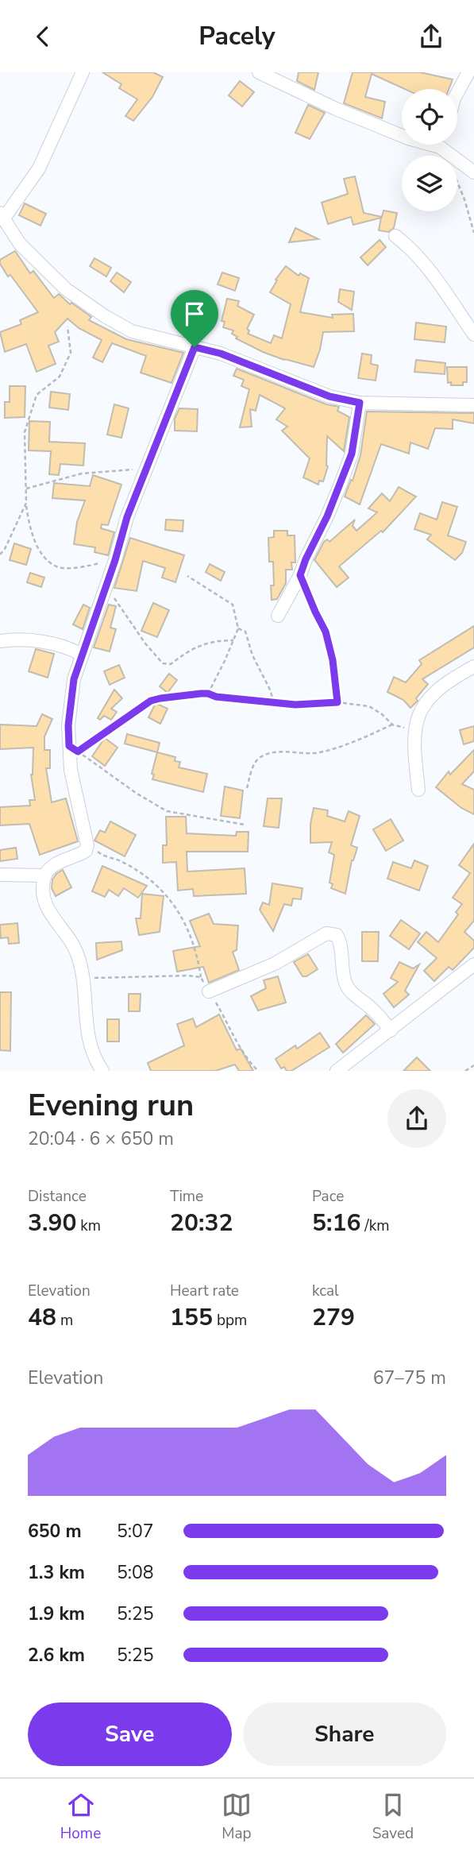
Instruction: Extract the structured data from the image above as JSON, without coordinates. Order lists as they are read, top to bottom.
{
  "page": {
    "header": "Pacely",
    "heading": ["Evening run", "20:04 · 6 × 650 m"],
    "stats": [
      ["Distance", "3.90 km"],
      ["Time", "20:32"],
      ["Pace", "5:16 /km"],
      ["Elevation", "48 m"],
      ["Heart rate", "155 bpm"],
      ["kcal", "279"]
    ],
    "chart": ["Elevation", "67–75 m"],
    "list": [
      {
        "name": "650 m",
        "note": "5:07"
      },
      {
        "name": "1.3 km",
        "note": "5:08"
      },
      {
        "name": "1.9 km",
        "note": "5:25"
      },
      {
        "name": "2.6 km",
        "note": "5:25"
      }
    ],
    "buttons": ["Save", "Share"],
    "tabs": ["Home", "Map", "Saved"]
  }
}
